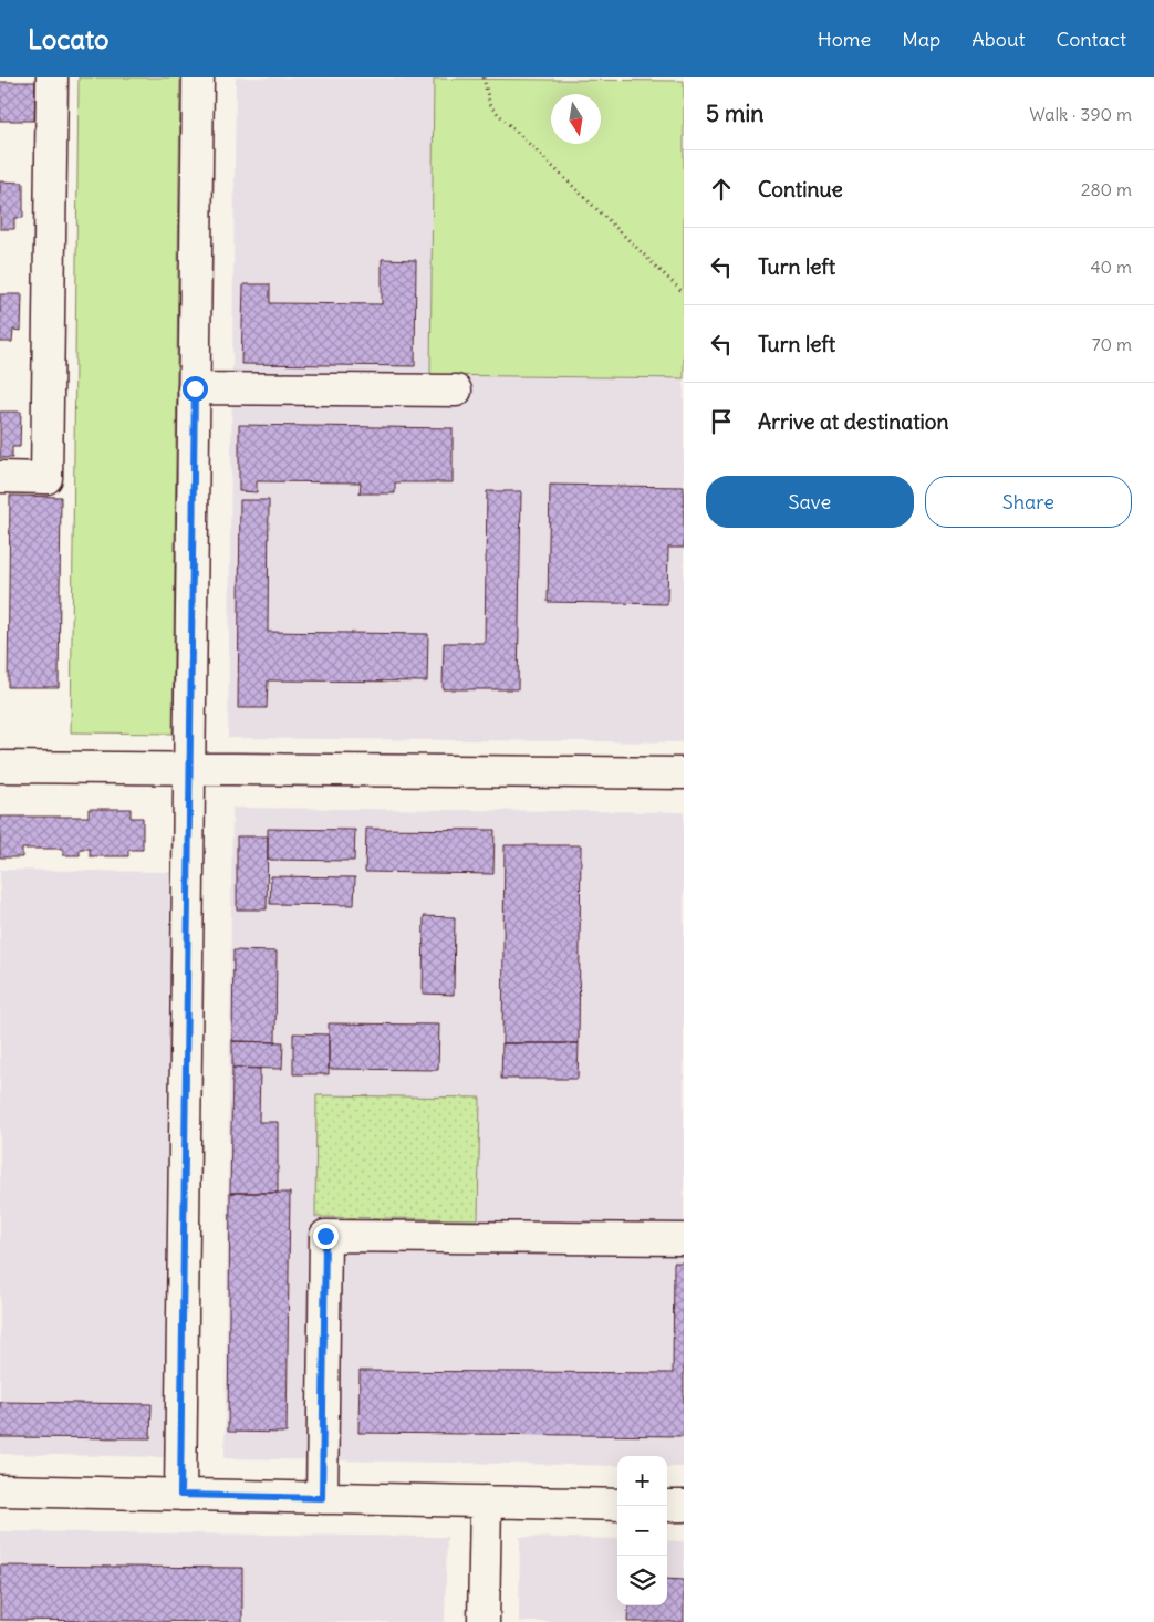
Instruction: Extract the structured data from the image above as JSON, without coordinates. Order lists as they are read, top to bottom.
{
  "north": "bottom",
  "page": {
    "header": "Locato",
    "nav": [
      "Home",
      "Map",
      "About",
      "Contact"
    ],
    "heading": ["5 min", "Walk · 390 m"],
    "list": [
      ["Continue", "280 m"],
      ["Turn left", "40 m"],
      ["Turn left", "70 m"],
      "Arrive at destination"
    ],
    "buttons": ["Save", "Share"],
    "map_buttons": ["+", "−"]
  }
}
